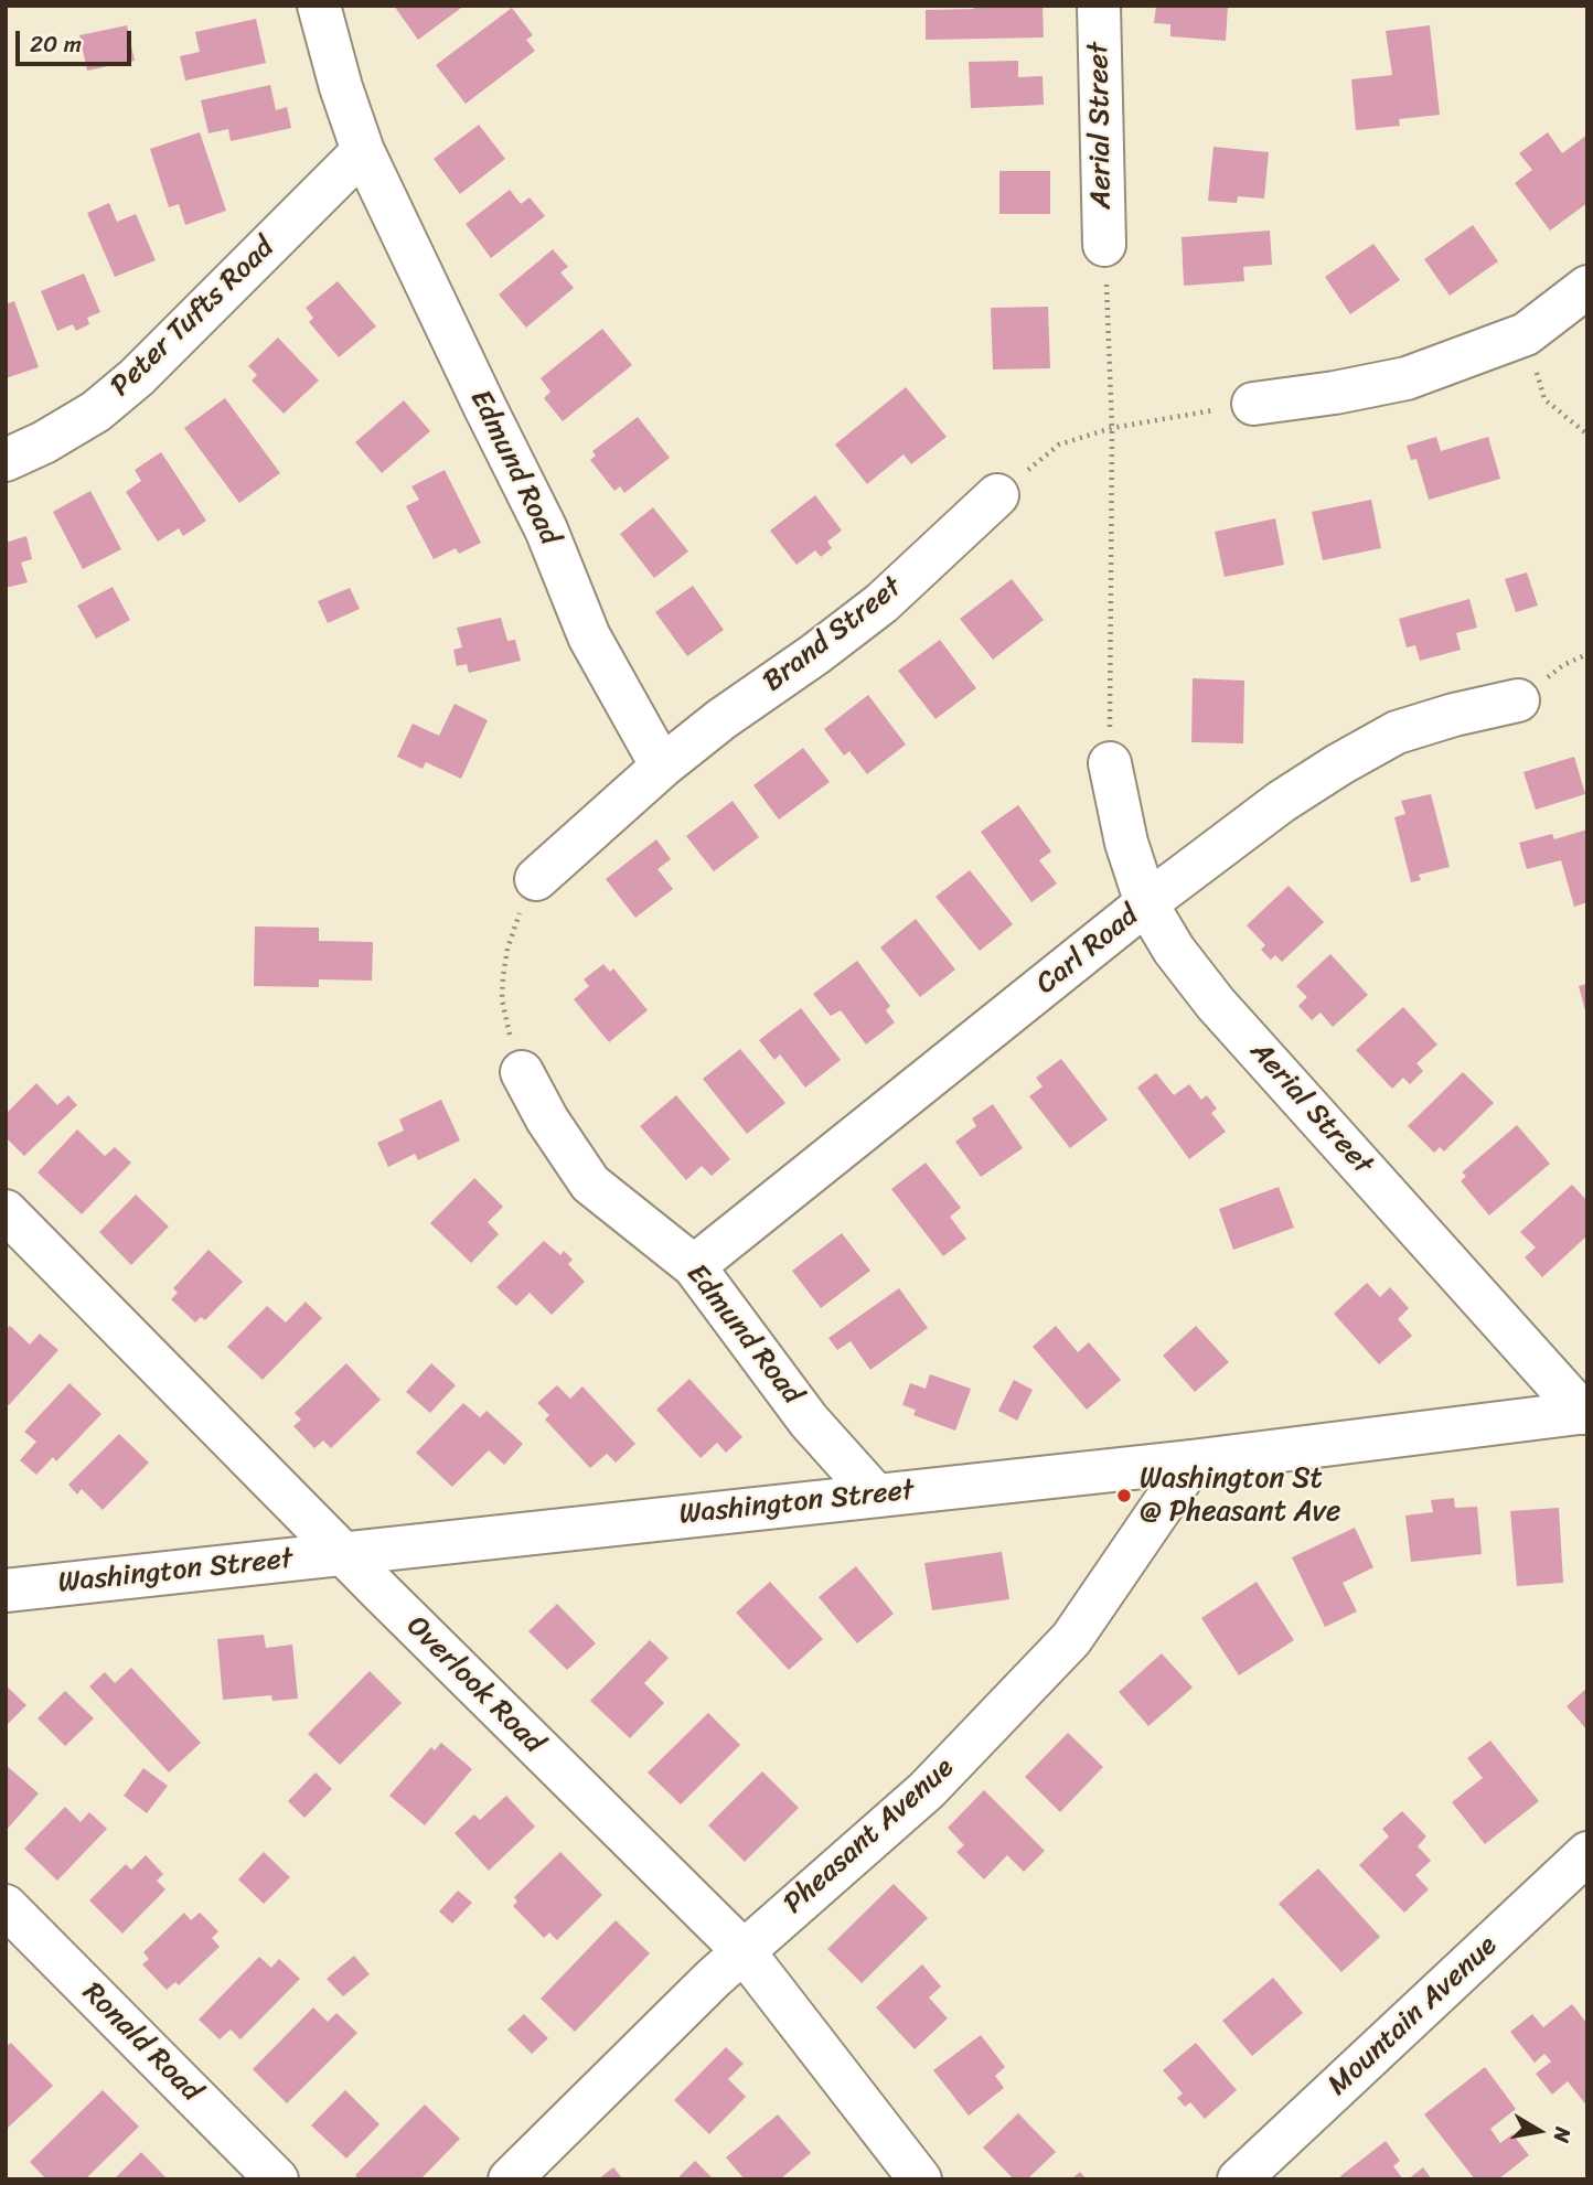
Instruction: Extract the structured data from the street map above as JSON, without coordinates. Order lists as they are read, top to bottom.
{
  "streets": {
    "street": [
      "Aerial Street",
      "Peter Tufts Road",
      "Edmund Road",
      "Brand Street",
      "Carl Road",
      "Washington Street",
      "Overlook Road",
      "Pheasant Avenue",
      "Mountain Avenue",
      "Ronald Road"
    ]
  },
  "crossings": [
    ["Aerial Street", "Carl Road"],
    ["Aerial Street", "Washington Street"],
    ["Peter Tufts Road", "Edmund Road"],
    ["Edmund Road", "Brand Street"],
    ["Edmund Road", "Carl Road"],
    ["Edmund Road", "Washington Street"],
    ["Washington Street", "Overlook Road"],
    ["Washington Street", "Pheasant Avenue"],
    ["Overlook Road", "Pheasant Avenue"]
  ],
  "places": ["Washington St @ Pheasant Ave"],
  "scale_bar": "20 m",
  "north": "right"
}
